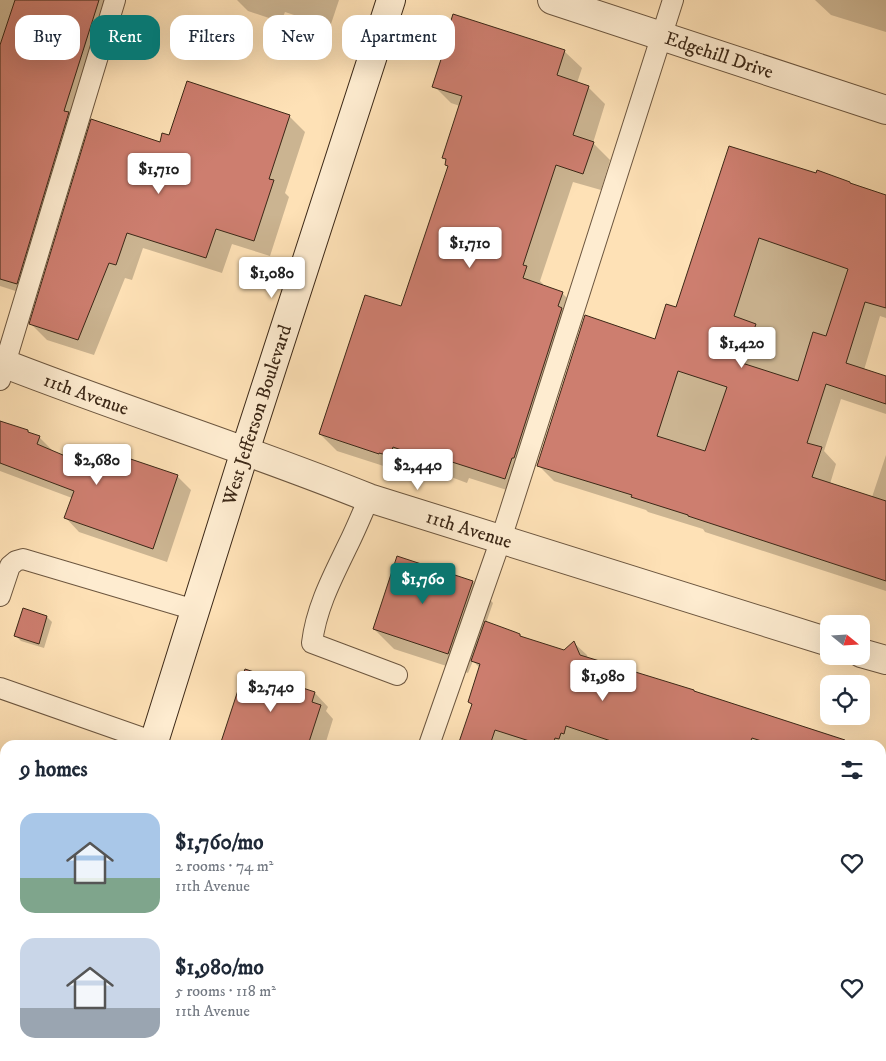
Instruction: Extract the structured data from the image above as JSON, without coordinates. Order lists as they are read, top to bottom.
{
  "streets": {
    "street": ["Edgehill Drive", "11th Avenue", "West Jefferson Boulevard"]
  },
  "crossings": [
    ["11th Avenue", "West Jefferson Boulevard"]
  ],
  "north": "right",
  "page": {
    "chip": [
      "Buy",
      "Rent",
      "Filters",
      "New",
      "Apartment"
    ],
    "price": [
      "$1,710",
      "$1,710",
      "$1,080",
      "$1,420",
      "$2,680",
      "$2,440",
      "$1,760",
      "$1,980",
      "$2,740"
    ],
    "heading": "9 homes",
    "list": [
      {
        "name": "$1,760/mo",
        "note": "2 rooms · 74 m² · 11th Avenue"
      },
      {
        "name": "$1,980/mo",
        "note": "5 rooms · 118 m² · 11th Avenue"
      }
    ]
  }
}
